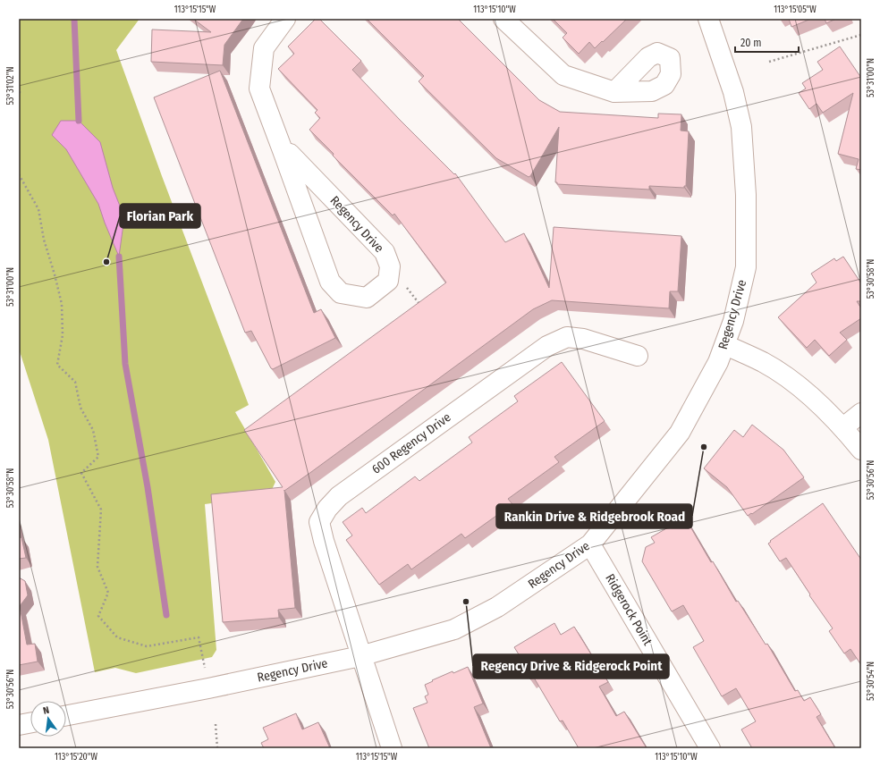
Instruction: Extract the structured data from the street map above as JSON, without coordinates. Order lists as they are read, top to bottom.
{
  "streets": {
    "street": ["Regency Drive", "600 Regency Drive", "Ridgerock Point"]
  },
  "crossings": [
    ["Regency Drive", "600 Regency Drive"],
    ["Regency Drive", "Ridgerock Point"]
  ],
  "places": ["Florian Park", "Rankin Drive & Ridgebrook Road", "Regency Drive & Ridgerock Point"],
  "scale_bar": "20 m",
  "north": "top",
  "coordinates": [
    "113°15'15\"W",
    "113°15'10\"W",
    "113°15'05\"W",
    "53°31'00\"N",
    "53°31'02\"N",
    "53°30'58\"N",
    "53°30'56\"N",
    "53°30'54\"N",
    "113°15'20\"W"
  ]
}
